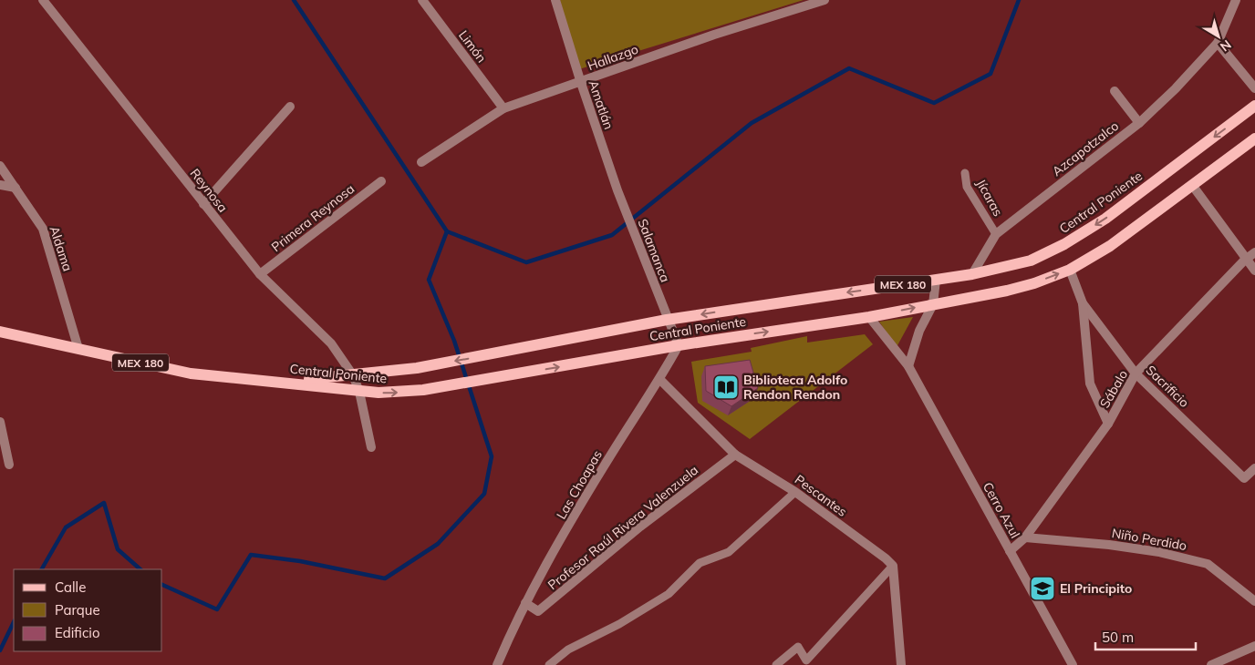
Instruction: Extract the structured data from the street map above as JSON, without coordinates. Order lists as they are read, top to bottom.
{
  "streets": {
    "main road": ["Central Poniente", "MEX 180"],
    "street": [
      "Limón",
      "Hallazgo",
      "Amatlán",
      "Azcapotzalco",
      "Reynosa",
      "Primera Reynosa",
      "Aldama",
      "Salamanca",
      "Sacrificio",
      "Sábalo",
      "Las Choapas",
      "Pescantes",
      "Cerro Azul",
      "Profesor Raúl Rivera Valenzuela",
      "Niño Perdido"
    ],
    "lane": ["Jícaras"]
  },
  "crossings": [
    ["Limón", "Hallazgo"],
    ["Hallazgo", "Amatlán"],
    ["Amatlán", "Salamanca"],
    ["Azcapotzalco", "Jícaras"],
    ["Azcapotzalco", "Central Poniente"],
    ["Reynosa", "Central Poniente"],
    ["Reynosa", "Primera Reynosa"],
    ["Central Poniente", "Salamanca"],
    ["Central Poniente", "MEX 180"],
    ["Central Poniente", "Sacrificio"],
    ["Central Poniente", "Las Choapas"],
    ["Central Poniente", "Cerro Azul"],
    ["Aldama", "MEX 180"],
    ["Sacrificio", "Sábalo"],
    ["Sábalo", "Cerro Azul"],
    ["Sábalo", "Niño Perdido"],
    ["Las Choapas", "Pescantes"],
    ["Las Choapas", "Profesor Raúl Rivera Valenzuela"],
    ["Pescantes", "Profesor Raúl Rivera Valenzuela"]
  ],
  "places": {
    "library": ["Biblioteca Adolfo Rendon Rendon"],
    "school or university": ["El Principito"]
  },
  "legend": ["Calle", "Parque", "Edificio"],
  "scale_bar": "50 m",
  "north": "bottom right"
}
